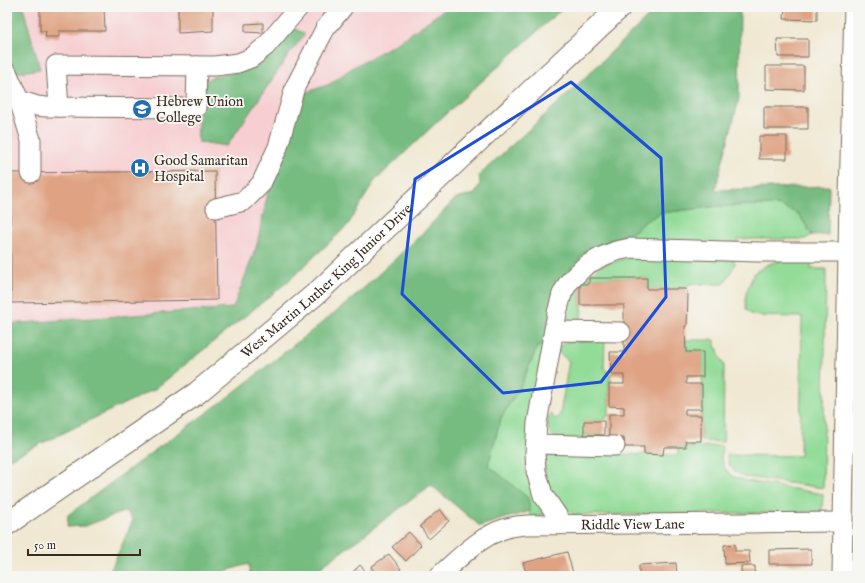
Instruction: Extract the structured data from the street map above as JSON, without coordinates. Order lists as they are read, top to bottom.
{
  "streets": {
    "main road": ["West Martin Luther King Junior Drive"],
    "street": ["Riddle View Lane"]
  },
  "places": {
    "school or university": ["Hebrew Union College"],
    "hospital": ["Good Samaritan Hospital"]
  },
  "scale_bar": "50 m"
}
